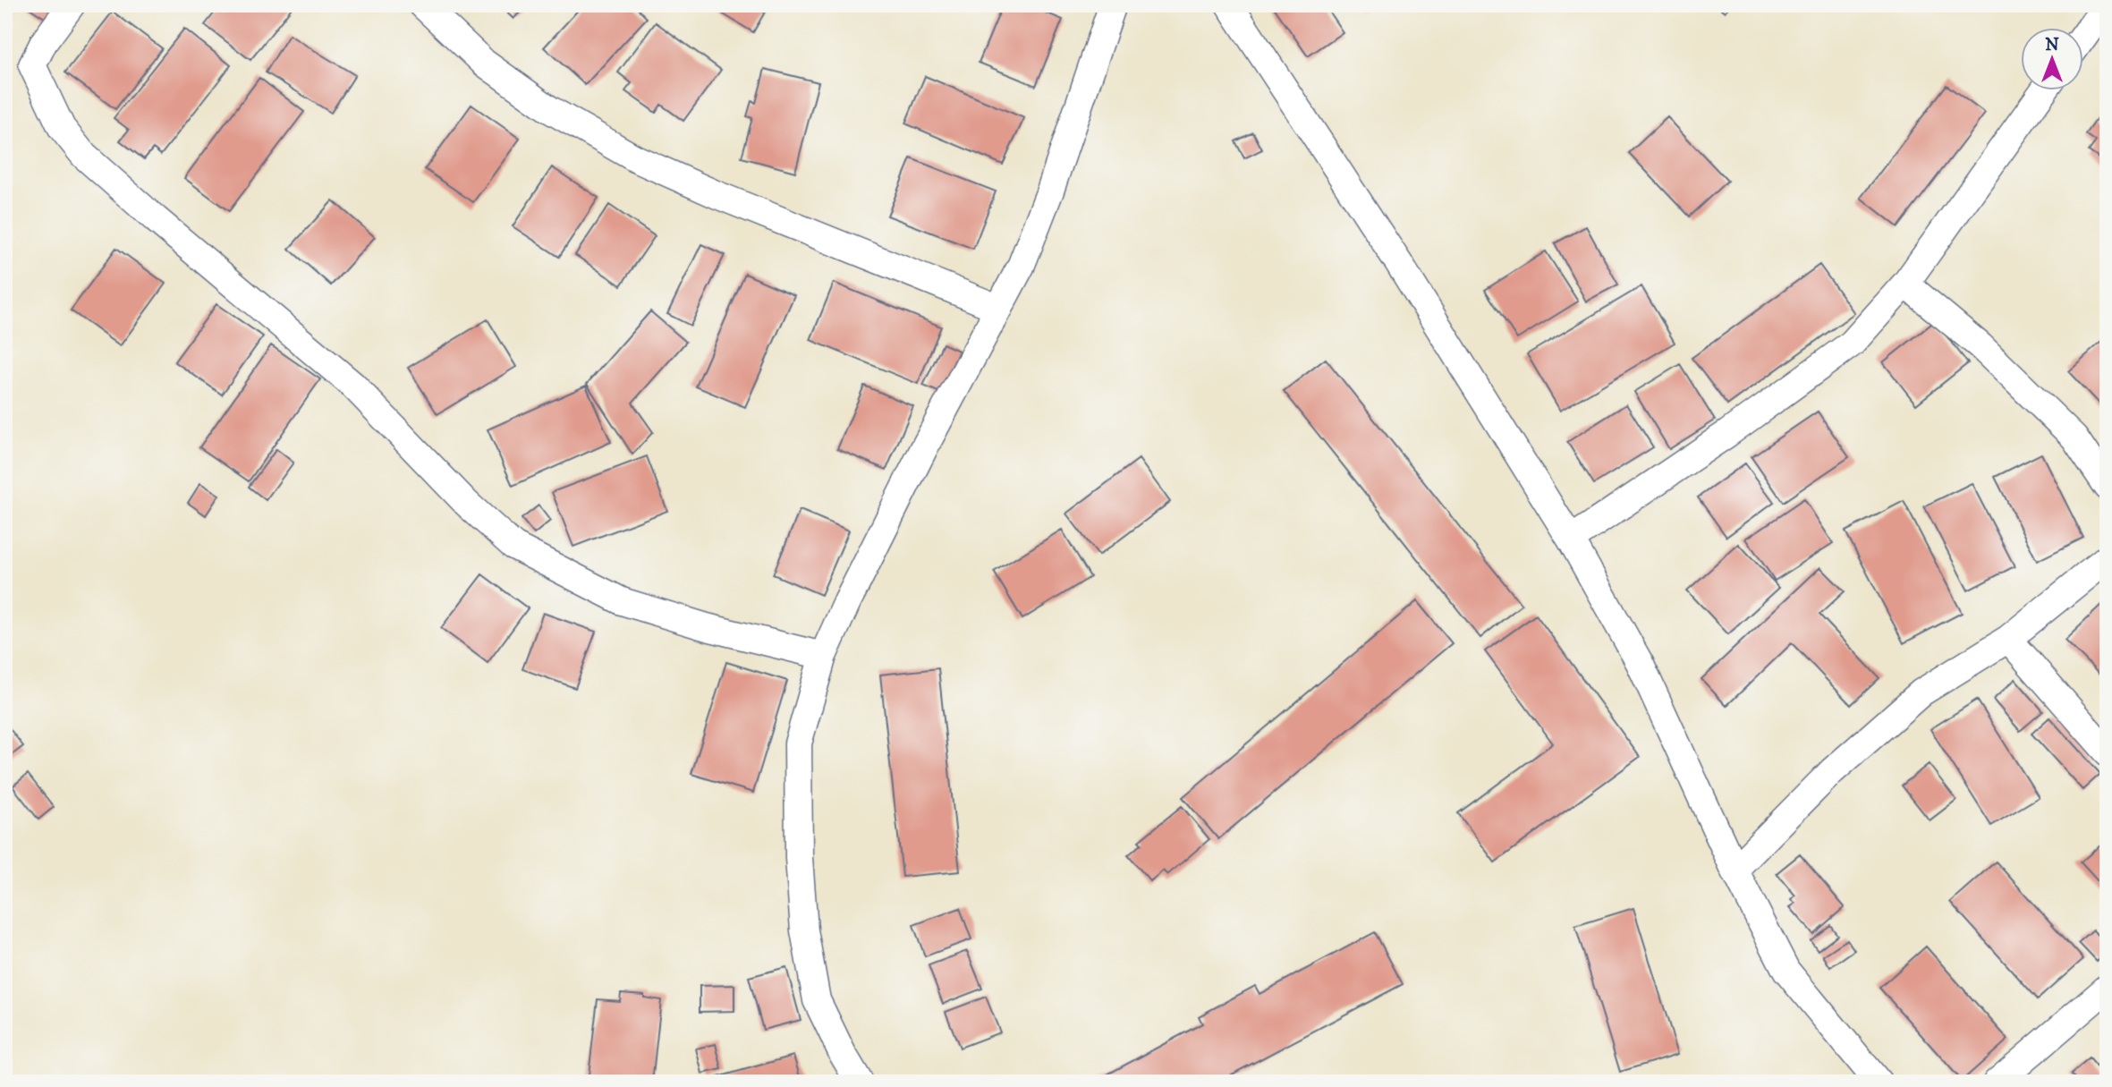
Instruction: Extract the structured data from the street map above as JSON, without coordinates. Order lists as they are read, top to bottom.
{
  "north": "top"
}
